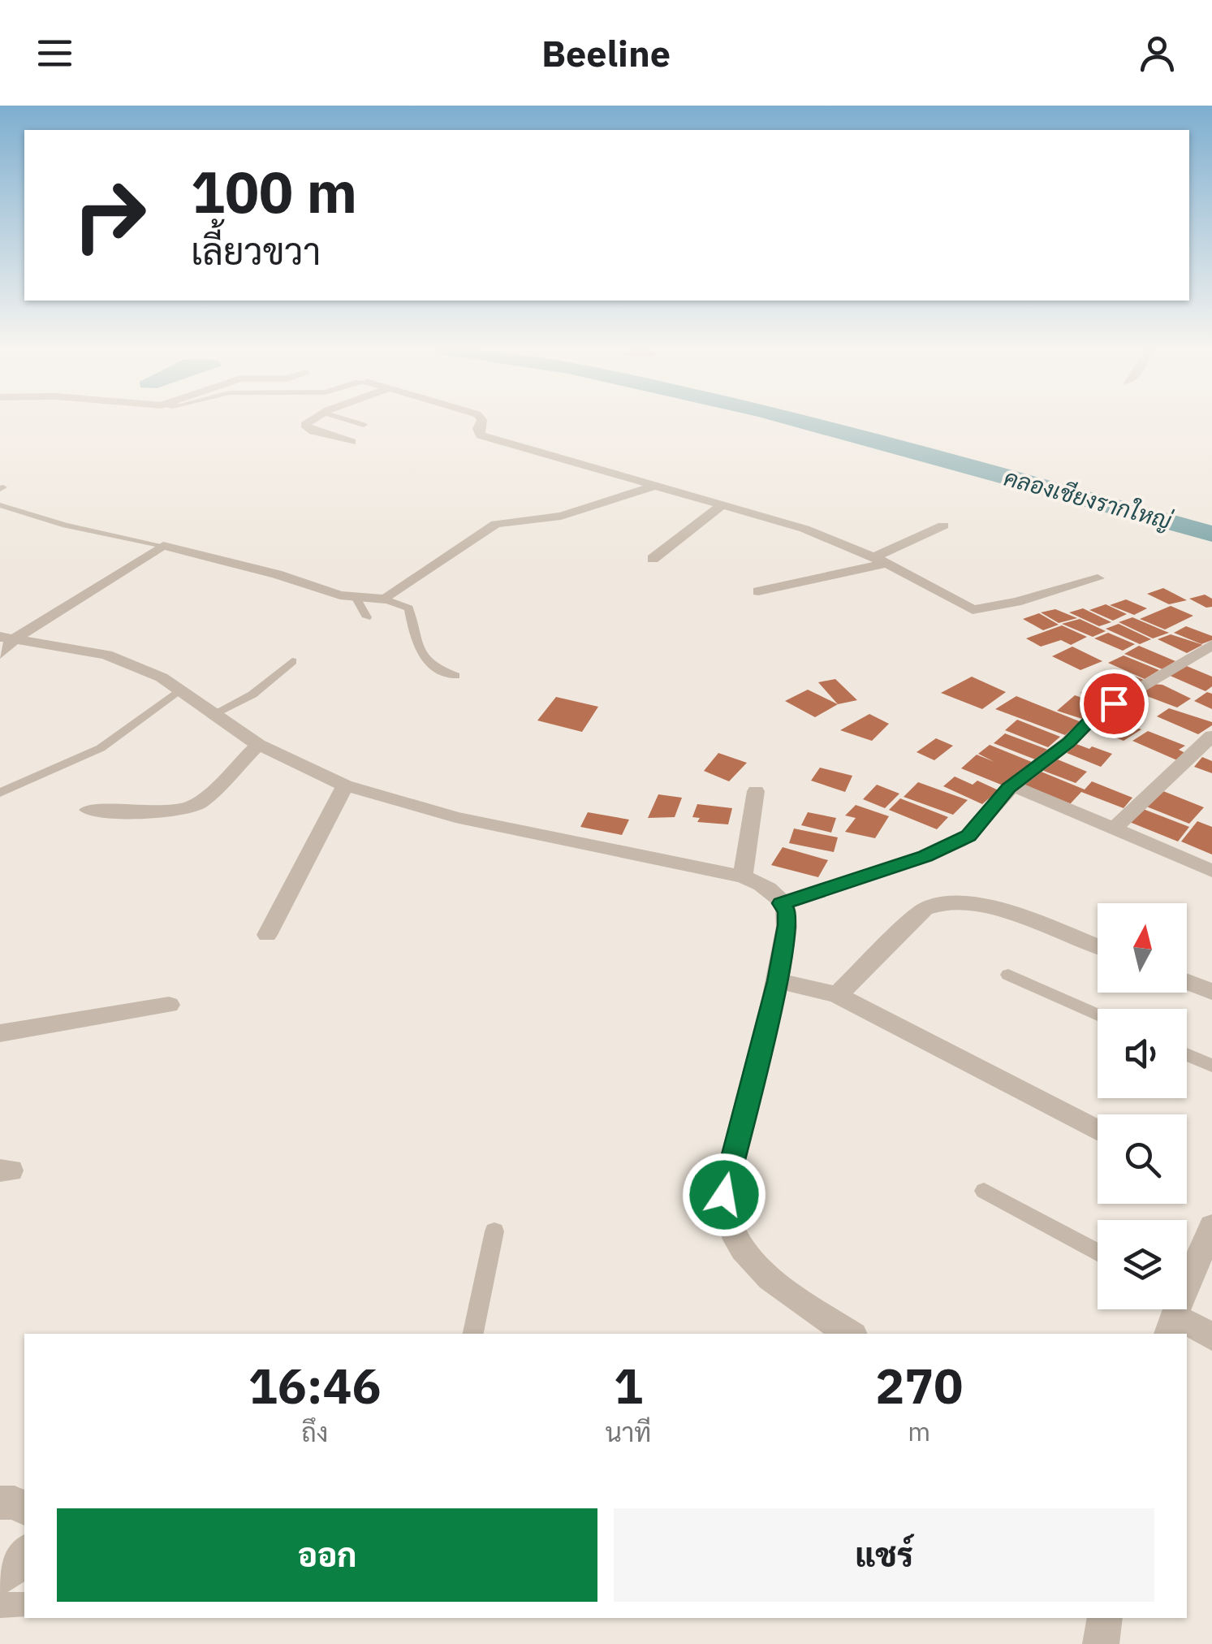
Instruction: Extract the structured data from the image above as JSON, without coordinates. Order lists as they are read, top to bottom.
{
  "water": ["คลองเชียงรากใหญ่"],
  "north": "top",
  "page": {
    "header": "Beeline",
    "turn": ["100 m", "เลี้ยวขวา"],
    "eta": [
      "16:46",
      "ถึง",
      "1",
      "นาที",
      "270",
      "m"
    ],
    "buttons": ["ออก", "แชร์"]
  }
}
